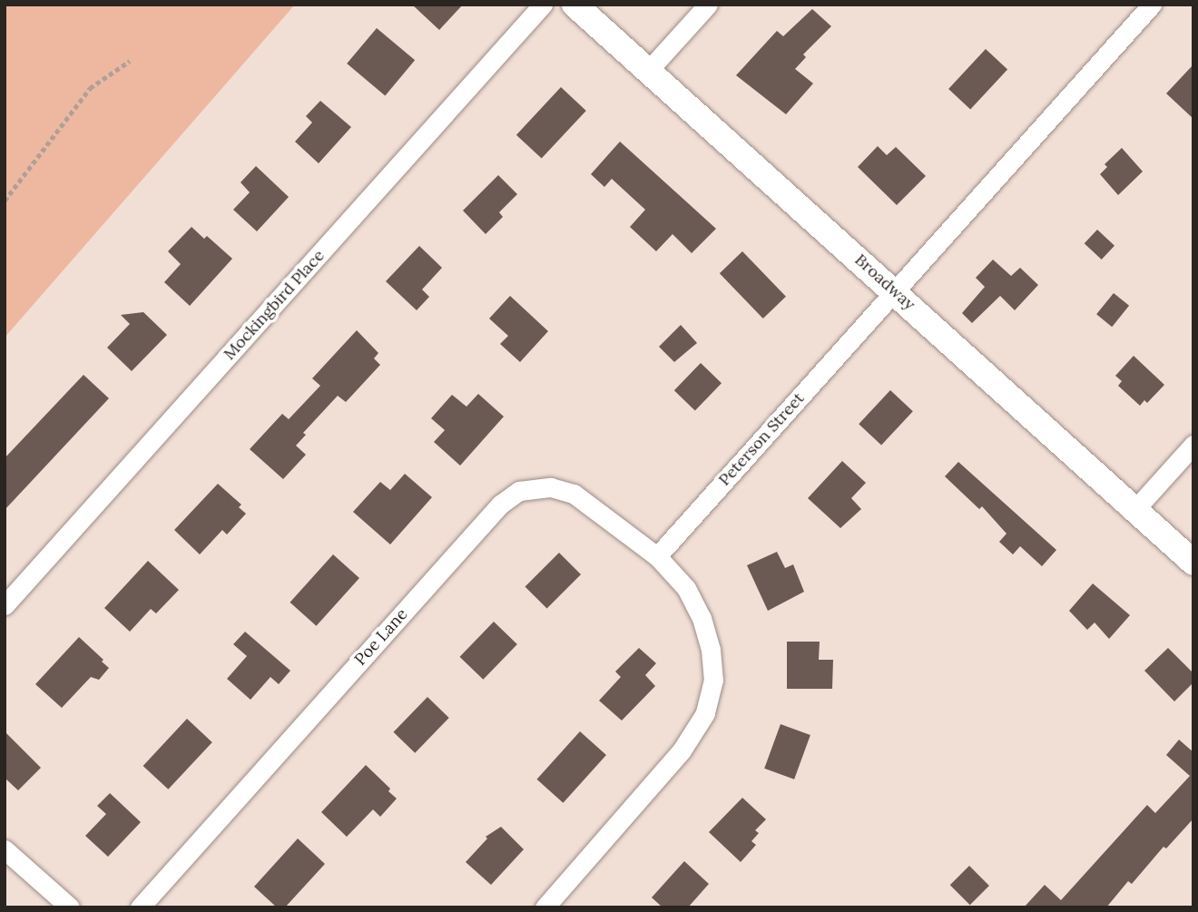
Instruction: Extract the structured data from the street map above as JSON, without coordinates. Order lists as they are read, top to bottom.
{
  "streets": {
    "street": [
      "Broadway",
      "Mockingbird Place",
      "Peterson Street",
      "Poe Lane"
    ]
  },
  "crossings": [
    ["Broadway", "Peterson Street"],
    ["Peterson Street", "Poe Lane"]
  ]
}
